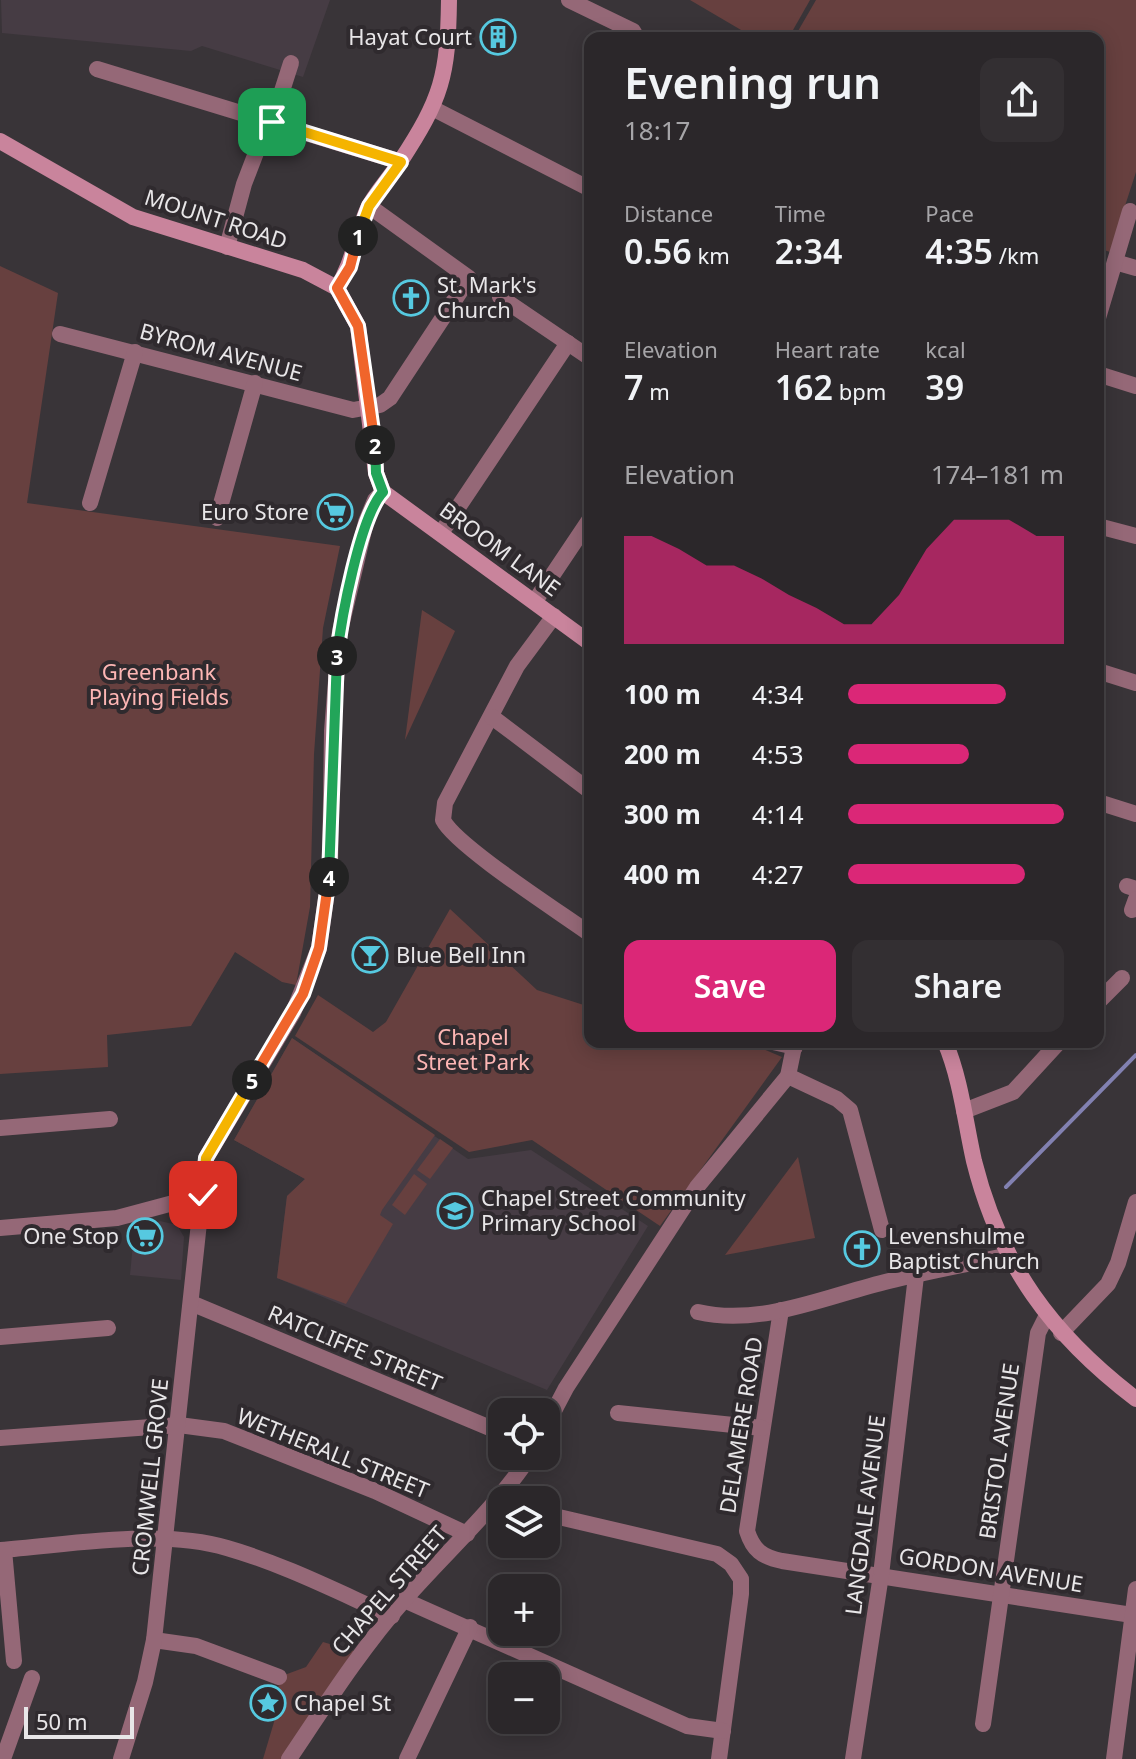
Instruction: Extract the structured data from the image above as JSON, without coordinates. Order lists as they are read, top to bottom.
{
  "streets": {
    "main road": ["MOUNT ROAD", "BROOM LANE"],
    "street": [
      "BYROM AVENUE",
      "RATCLIFFE STREET",
      "DELAMERE ROAD",
      "BRISTOL AVENUE",
      "WETHERALL STREET",
      "CROMWELL GROVE",
      "LANGDALE AVENUE",
      "GORDON AVENUE",
      "CHAPEL STREET"
    ]
  },
  "crossings": [
    ["BROOM LANE", "CROMWELL GROVE"],
    ["RATCLIFFE STREET", "CROMWELL GROVE"],
    ["DELAMERE ROAD", "GORDON AVENUE"],
    ["BRISTOL AVENUE", "GORDON AVENUE"],
    ["WETHERALL STREET", "CROMWELL GROVE"],
    ["WETHERALL STREET", "CHAPEL STREET"],
    ["LANGDALE AVENUE", "GORDON AVENUE"]
  ],
  "parks": ["Greenbank Playing Fields", "Chapel Street Park"],
  "places": {
    "building": ["Hayat Court"],
    "church": ["St. Mark's Church", "Levenshulme Baptist Church"],
    "supermarket": ["Euro Store", "One Stop"],
    "bar": ["Blue Bell Inn"],
    "school or university": ["Chapel Street Community Primary School"],
    "place": ["Chapel St"]
  },
  "scale_bar": "50 m",
  "page": {
    "heading": ["Evening run", "18:17"],
    "stats": [
      ["Distance", "0.56 km"],
      ["Time", "2:34"],
      ["Pace", "4:35 /km"],
      ["Elevation", "7 m"],
      ["Heart rate", "162 bpm"],
      ["kcal", "39"]
    ],
    "pins": [
      "1",
      "2",
      "3",
      "4",
      "5"
    ],
    "chart": ["Elevation", "174–181 m"],
    "list": [
      {
        "name": "100 m",
        "note": "4:34"
      },
      {
        "name": "200 m",
        "note": "4:53"
      },
      {
        "name": "300 m",
        "note": "4:14"
      },
      {
        "name": "400 m",
        "note": "4:27"
      }
    ],
    "buttons": ["Save", "Share"],
    "map_buttons": ["+", "−"],
    "scale": "50 m"
  }
}
